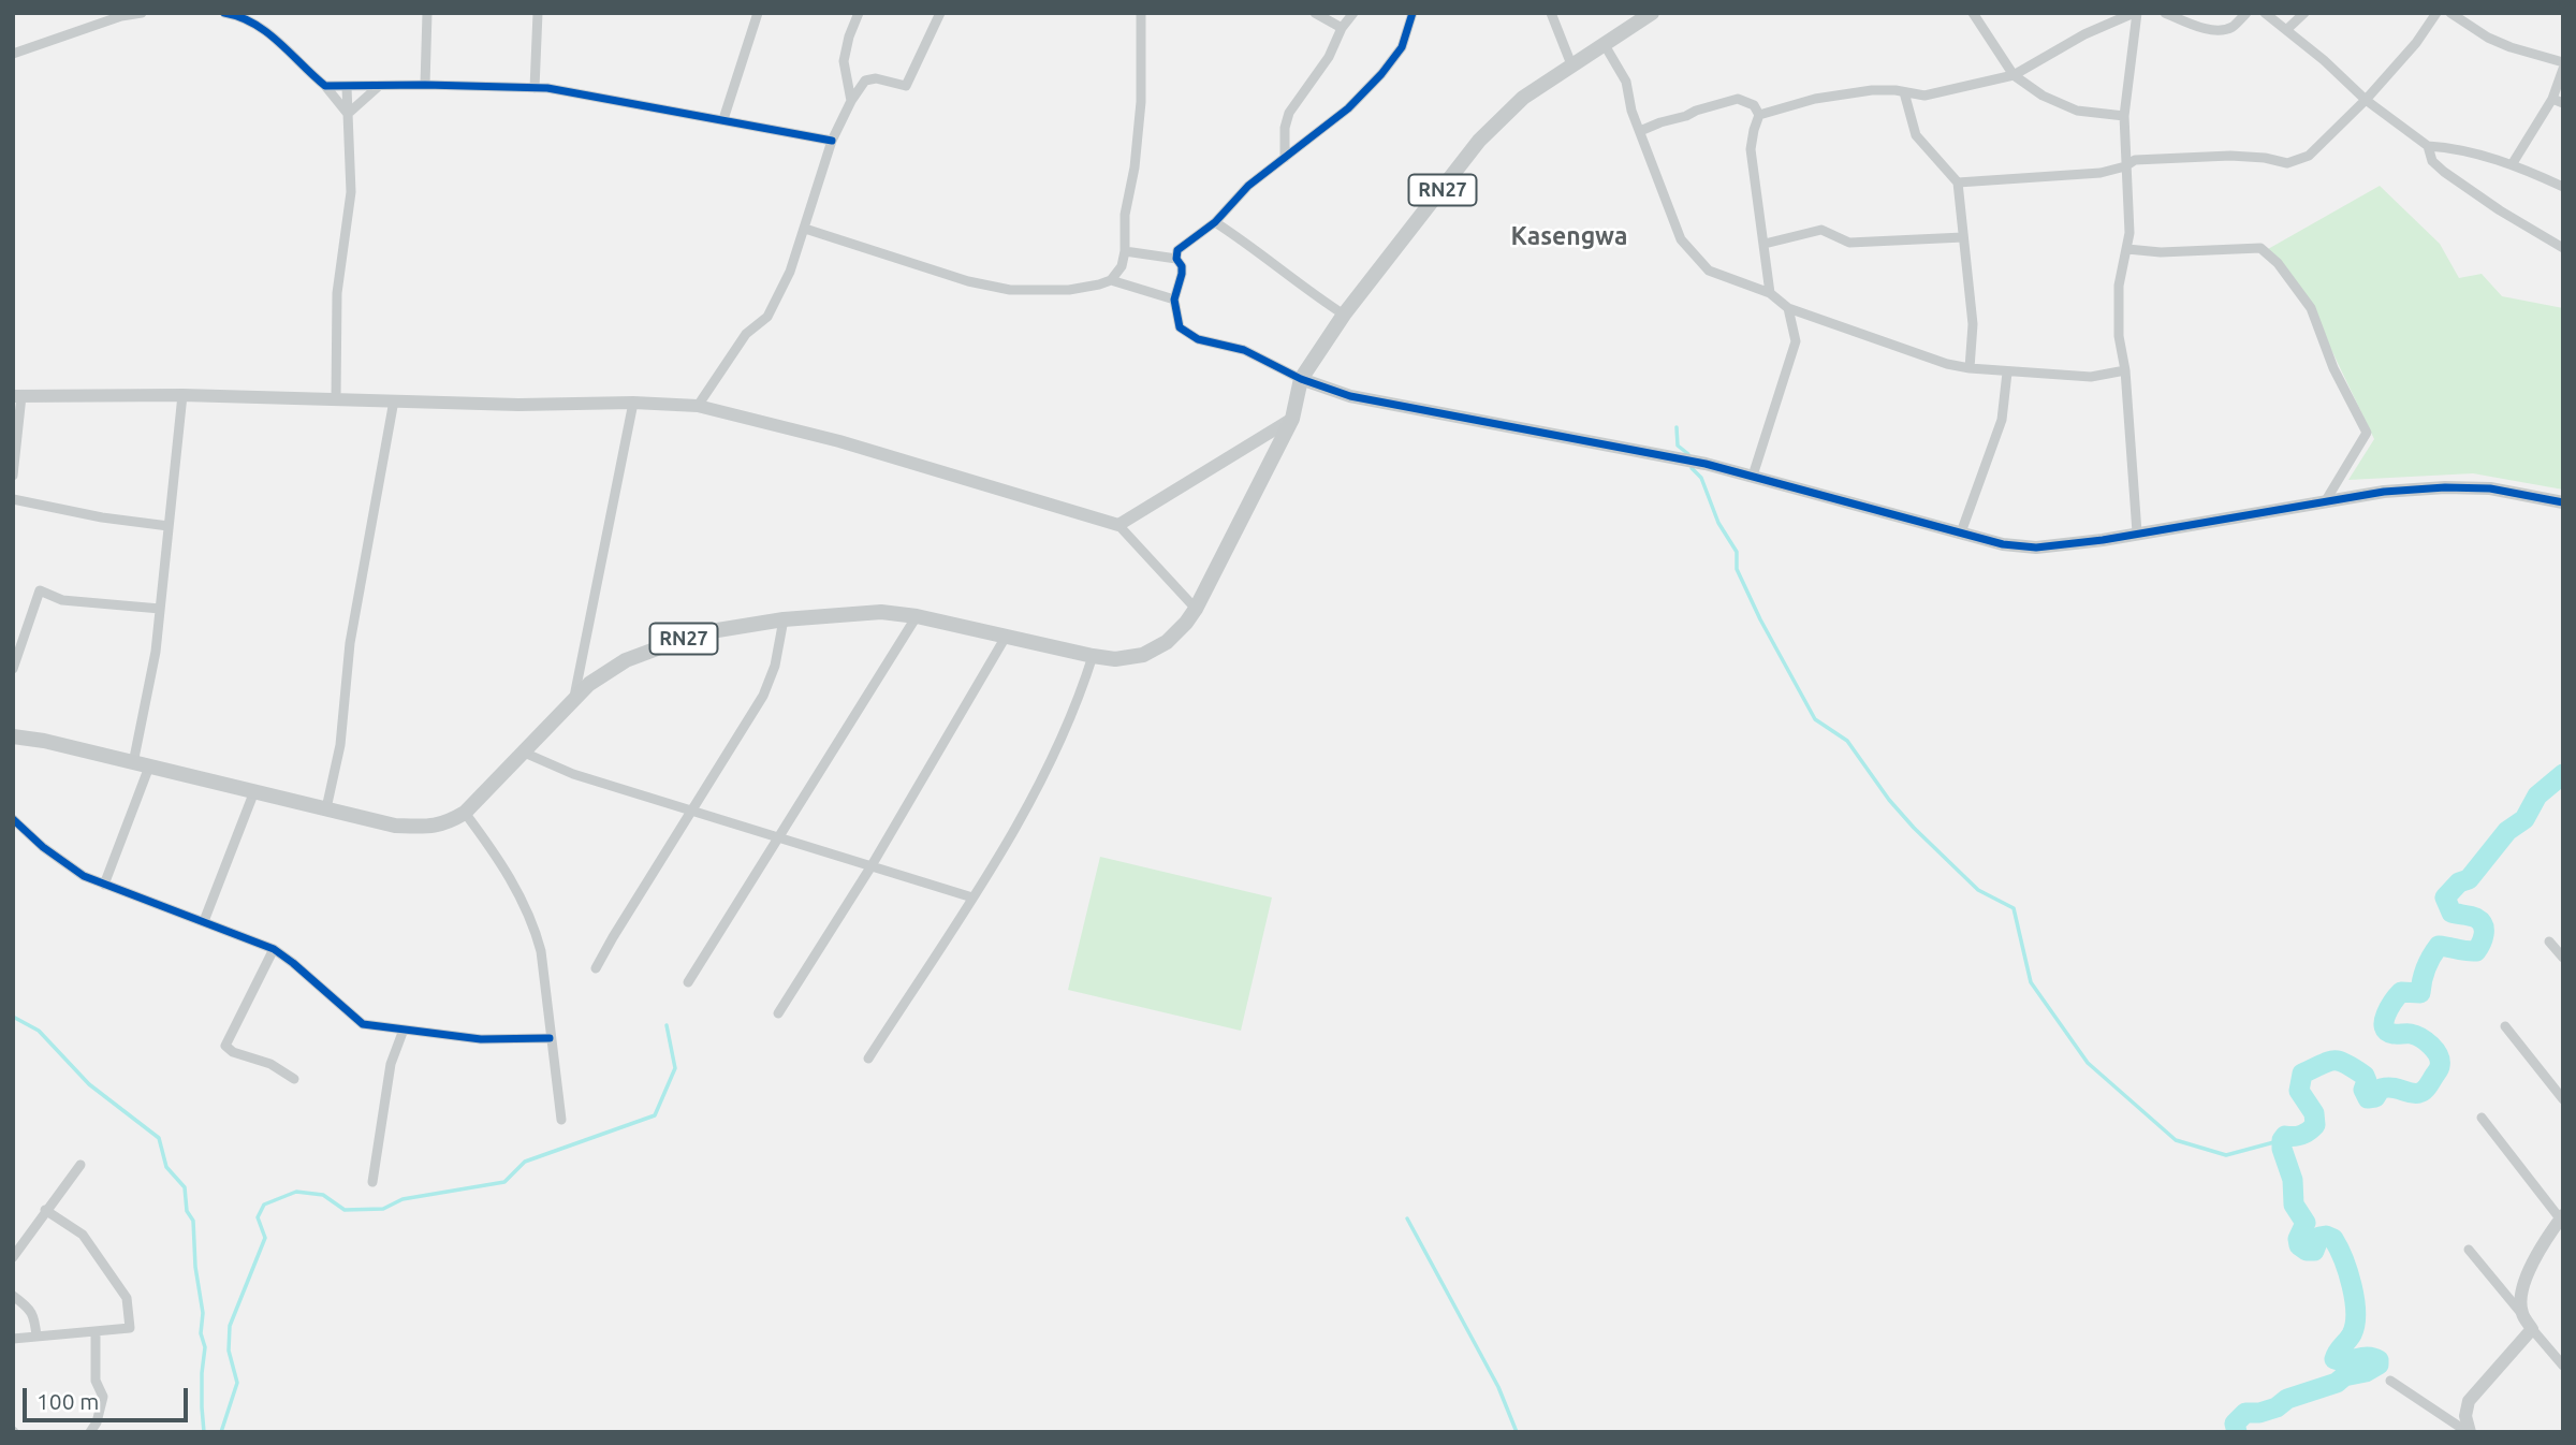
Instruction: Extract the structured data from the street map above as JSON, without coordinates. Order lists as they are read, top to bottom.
{
  "streets": {
    "main road": ["RN27"]
  },
  "districts": ["Kasengwa"],
  "scale_bar": "100 m"
}
